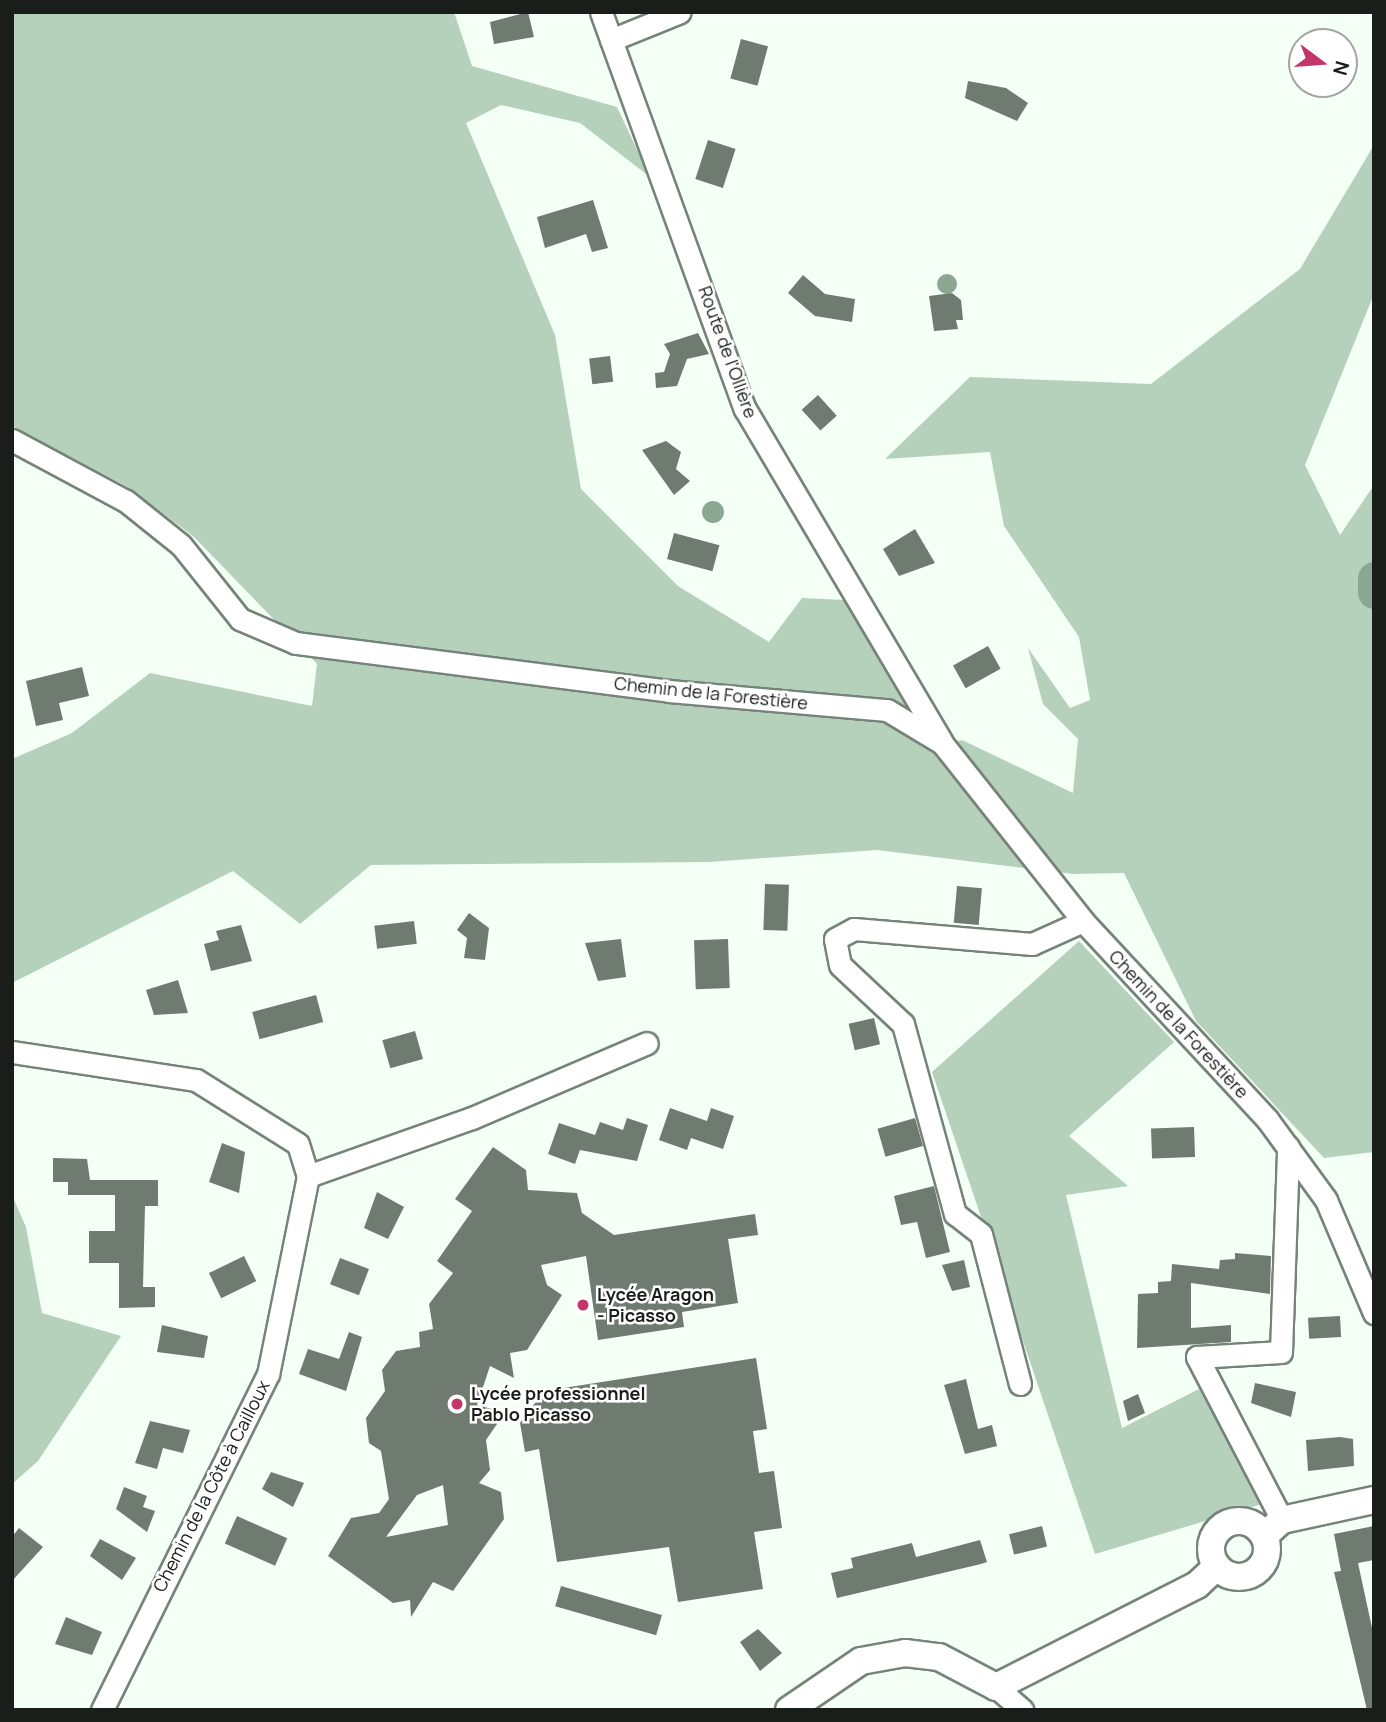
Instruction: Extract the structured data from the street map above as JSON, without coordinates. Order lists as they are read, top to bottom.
{
  "streets": {
    "street": ["Route de l'Ollière", "Chemin de la Forestière", "Chemin de la Côte à Cailloux"]
  },
  "crossings": [
    ["Route de l'Ollière", "Chemin de la Forestière"]
  ],
  "places": ["Lycée Aragon - Picasso", "Lycée professionnel Pablo Picasso"],
  "north": "right"
}
